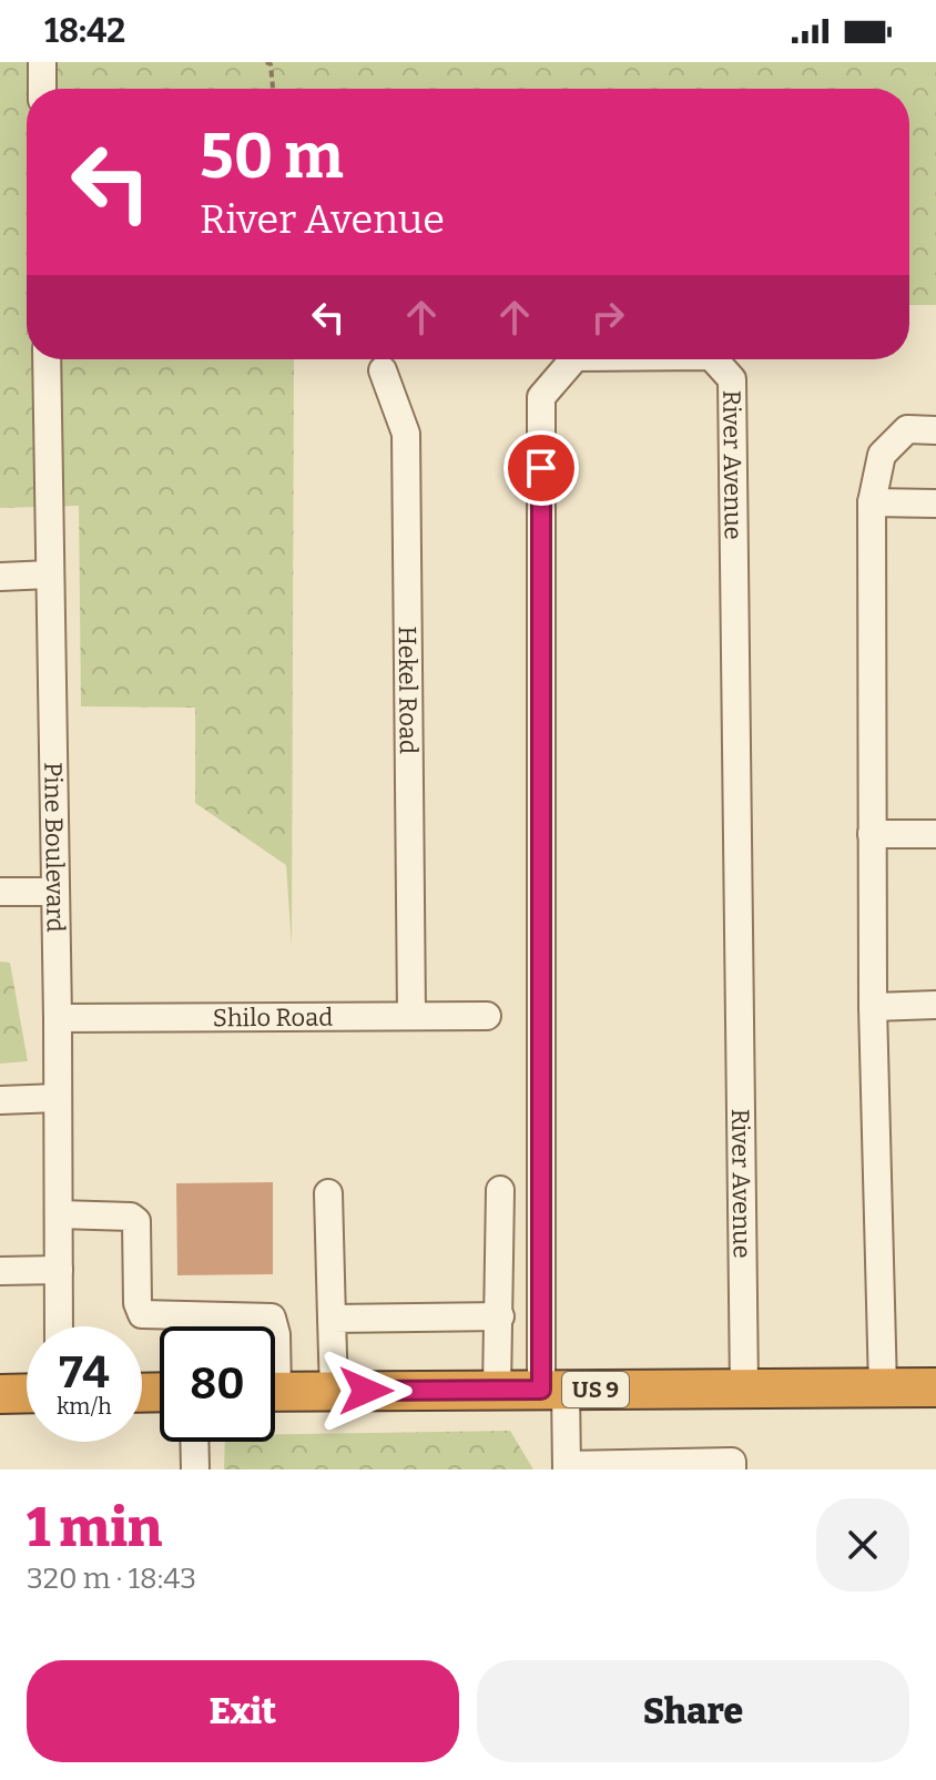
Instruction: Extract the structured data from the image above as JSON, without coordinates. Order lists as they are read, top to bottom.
{
  "streets": {
    "highway": ["US 9"],
    "street": [
      "River Avenue",
      "Hekel Road",
      "Pine Boulevard",
      "Shilo Road"
    ]
  },
  "crossings": [
    ["River Avenue", "US 9"],
    ["Hekel Road", "Shilo Road"],
    ["Pine Boulevard", "Shilo Road"]
  ],
  "page": {
    "status": "18:42",
    "turn": ["50 m", "River Avenue"],
    "speed": "74 km/h",
    "limit": "80",
    "heading": ["1 min", "320 m · 18:43"],
    "buttons": ["Exit", "Share"]
  }
}
